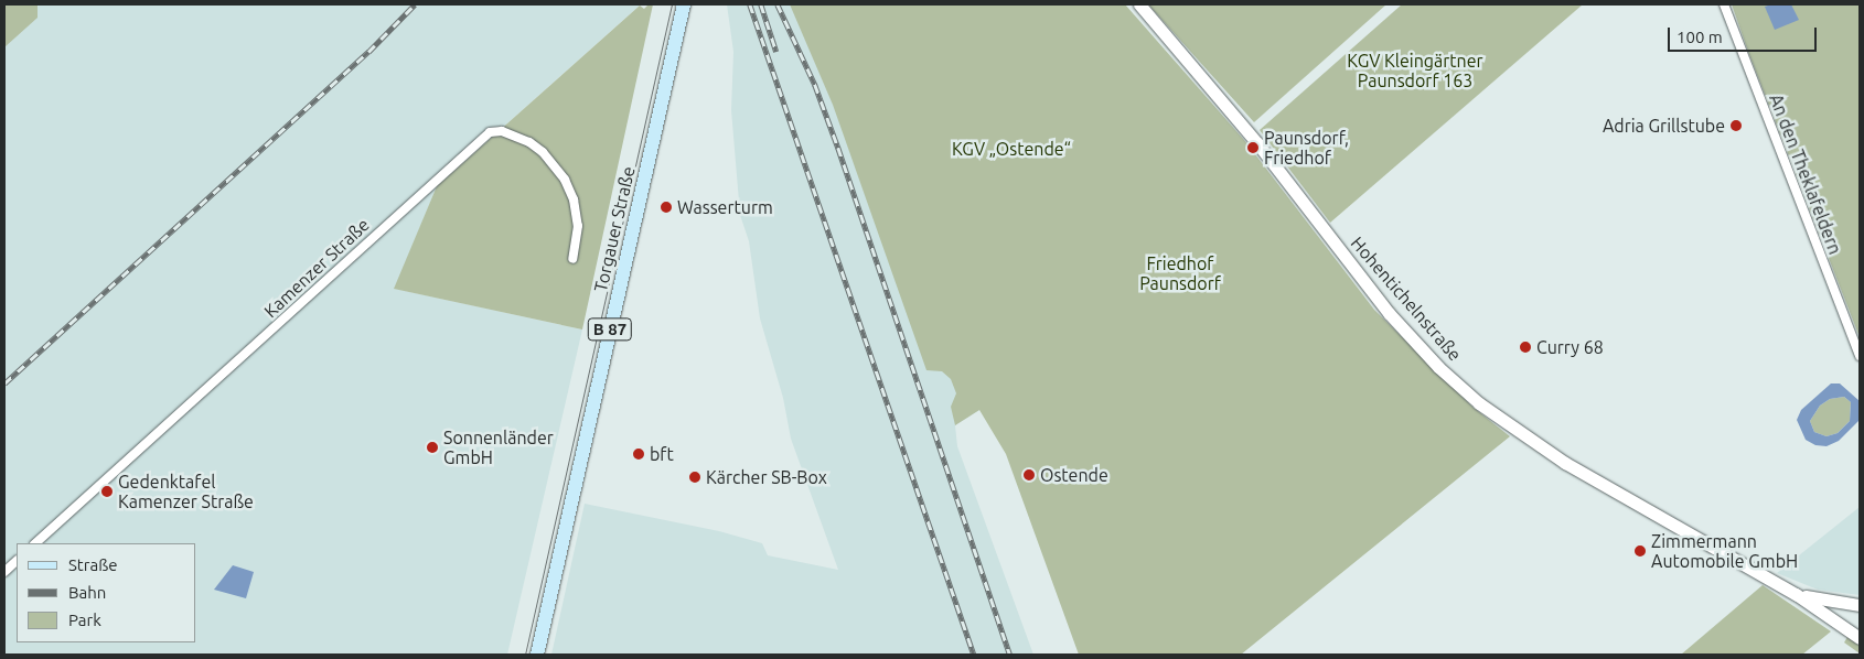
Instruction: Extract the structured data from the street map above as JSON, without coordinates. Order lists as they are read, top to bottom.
{
  "streets": {
    "main road": ["Torgauer Straße", "Hohentichelnstraße", "B 87"],
    "street": ["An den Theklafeldern", "Kamenzer Straße"]
  },
  "parks": ["KGV Kleingärtner Paunsdorf 163", "KGV „Ostende“", "Friedhof Paunsdorf"],
  "places": [
    "Adria Grillstube",
    "Paunsdorf, Friedhof",
    "Wasserturm",
    "Curry 68",
    "Sonnenländer GmbH",
    "bft",
    "Ostende",
    "Kärcher SB-Box",
    "Gedenktafel Kamenzer Straße",
    "Zimmermann Automobile GmbH"
  ],
  "legend": ["Straße", "Bahn", "Park"],
  "scale_bar": "100 m"
}
